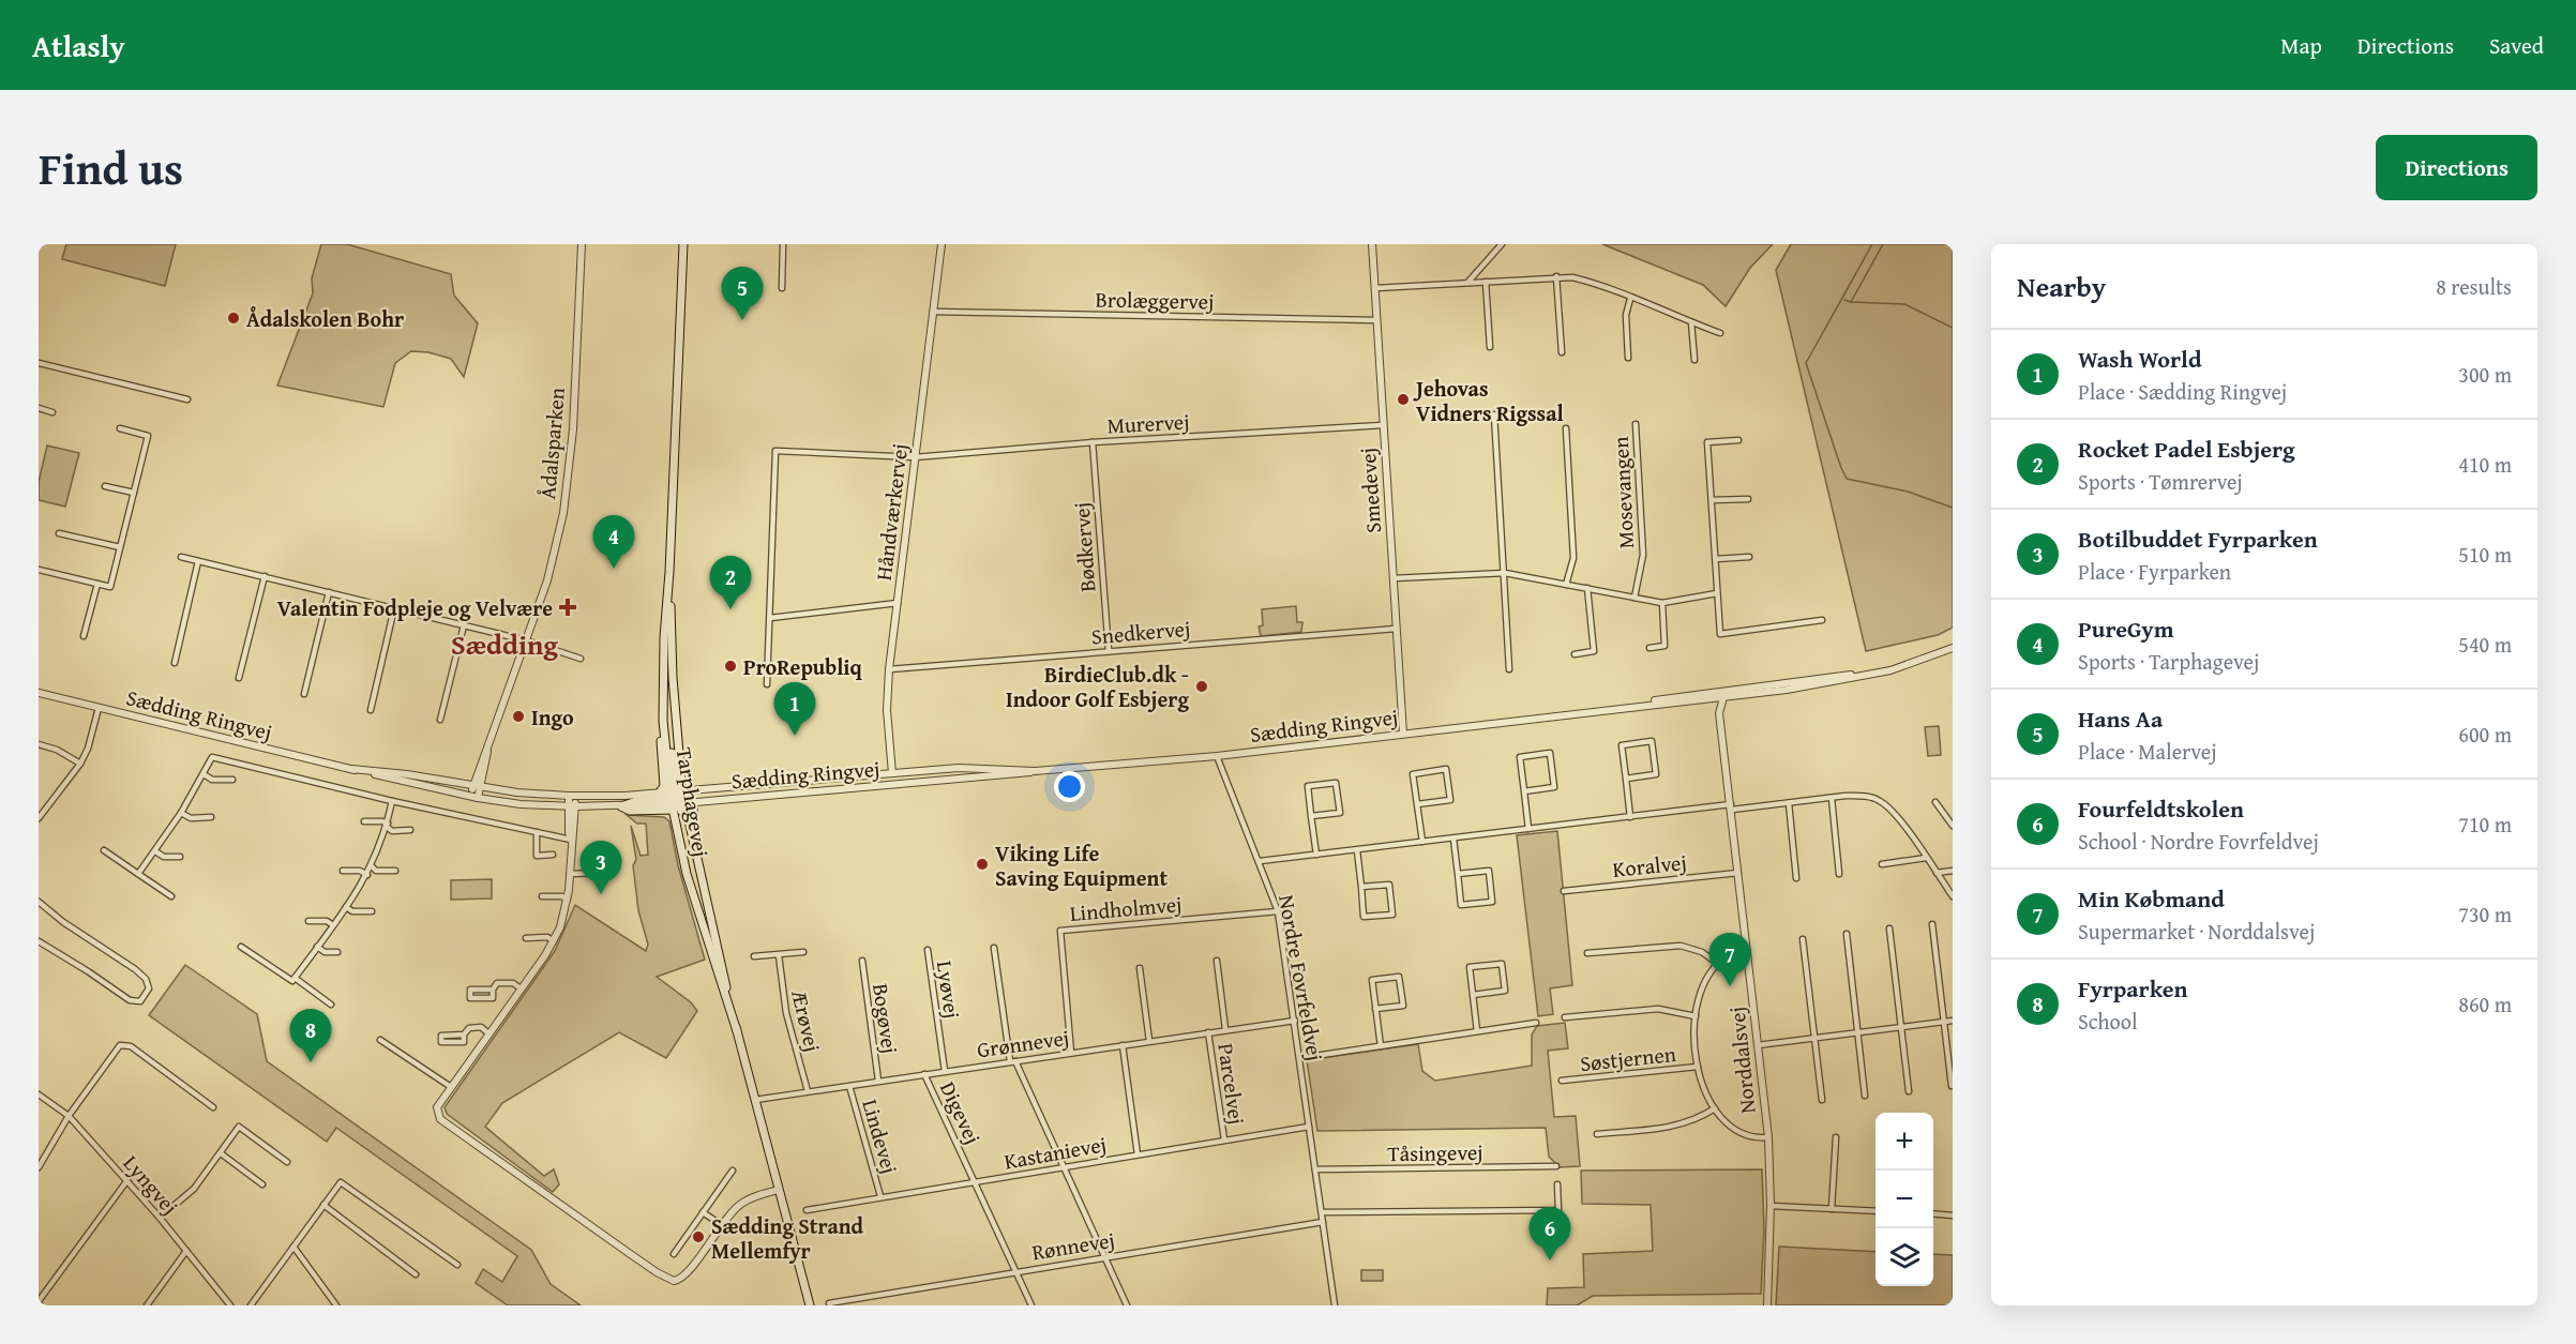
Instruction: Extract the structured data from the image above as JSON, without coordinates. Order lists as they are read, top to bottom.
{
  "streets": {
    "main road": ["Tarphagevej"],
    "street": [
      "Brolæggervej",
      "Murervej",
      "Ådalsparken",
      "Smedevej",
      "Mosevangen",
      "Håndværkervej",
      "Bødkervej",
      "Snedkervej",
      "Sædding Ringvej",
      "Koralvej",
      "Lindholmvej",
      "Nordre Fovrfeldvej",
      "Lyøvej",
      "Bogøvej",
      "Ærøvej",
      "Grønnevej",
      "Søstjernen",
      "Norddalsvej",
      "Parcelvej",
      "Digevej",
      "Lindevej",
      "Kastanievej",
      "Tåsingevej",
      "Lyngvej",
      "Rønnevej"
    ]
  },
  "crossings": [
    ["Brolæggervej", "Smedevej"],
    ["Brolæggervej", "Håndværkervej"],
    ["Murervej", "Smedevej"],
    ["Murervej", "Håndværkervej"],
    ["Murervej", "Bødkervej"],
    ["Ådalsparken", "Sædding Ringvej"],
    ["Smedevej", "Snedkervej"],
    ["Smedevej", "Sædding Ringvej"],
    ["Håndværkervej", "Snedkervej"],
    ["Håndværkervej", "Sædding Ringvej"],
    ["Bødkervej", "Snedkervej"],
    ["Sædding Ringvej", "Tarphagevej"],
    ["Sædding Ringvej", "Nordre Fovrfeldvej"],
    ["Sædding Ringvej", "Norddalsvej"],
    ["Tarphagevej", "Grønnevej"],
    ["Koralvej", "Norddalsvej"],
    ["Lindholmvej", "Nordre Fovrfeldvej"],
    ["Lindholmvej", "Grønnevej"],
    ["Nordre Fovrfeldvej", "Grønnevej"],
    ["Nordre Fovrfeldvej", "Kastanievej"],
    ["Nordre Fovrfeldvej", "Tåsingevej"],
    ["Nordre Fovrfeldvej", "Rønnevej"],
    ["Lyøvej", "Grønnevej"],
    ["Bogøvej", "Grønnevej"],
    ["Ærøvej", "Grønnevej"],
    ["Grønnevej", "Parcelvej"],
    ["Grønnevej", "Digevej"],
    ["Grønnevej", "Lindevej"],
    ["Søstjernen", "Norddalsvej"],
    ["Parcelvej", "Kastanievej"],
    ["Digevej", "Kastanievej"],
    ["Digevej", "Rønnevej"],
    ["Lindevej", "Kastanievej"]
  ],
  "districts": ["Sædding"],
  "places": {
    "other": [
      "Ådalskolen Bohr",
      "Jehovas Vidners Rigssal",
      "ProRepubliq",
      "BirdieClub.dk - Indoor Golf Esbjerg",
      "Ingo",
      "Viking Life Saving Equipment",
      "Sædding Strand Mellemfyr"
    ],
    "health": ["Valentin Fodpleje og Velvære"]
  },
  "page": {
    "header": "Atlasly",
    "nav": ["Map", "Directions", "Saved"],
    "title": "Find us",
    "buttons": "Directions",
    "heading": ["Nearby", "8 results"],
    "pins": [
      "5",
      "4",
      "2",
      "1",
      "3",
      "7",
      "8",
      "6"
    ],
    "list": [
      {
        "mark": "1",
        "name": "Wash World",
        "note": "Place · Sædding Ringvej",
        "value": "300 m"
      },
      {
        "mark": "2",
        "name": "Rocket Padel Esbjerg",
        "note": "Sports · Tømrervej",
        "value": "410 m"
      },
      {
        "mark": "3",
        "name": "Botilbuddet Fyrparken",
        "note": "Place · Fyrparken",
        "value": "510 m"
      },
      {
        "mark": "4",
        "name": "PureGym",
        "note": "Sports · Tarphagevej",
        "value": "540 m"
      },
      {
        "mark": "5",
        "name": "Hans Aa",
        "note": "Place · Malervej",
        "value": "600 m"
      },
      {
        "mark": "6",
        "name": "Fourfeldtskolen",
        "note": "School · Nordre Fovrfeldvej",
        "value": "710 m"
      },
      {
        "mark": "7",
        "name": "Min Købmand",
        "note": "Supermarket · Norddalsvej",
        "value": "730 m"
      },
      {
        "mark": "8",
        "name": "Fyrparken",
        "note": "School",
        "value": "860 m"
      }
    ],
    "map_buttons": ["+", "−"]
  }
}
